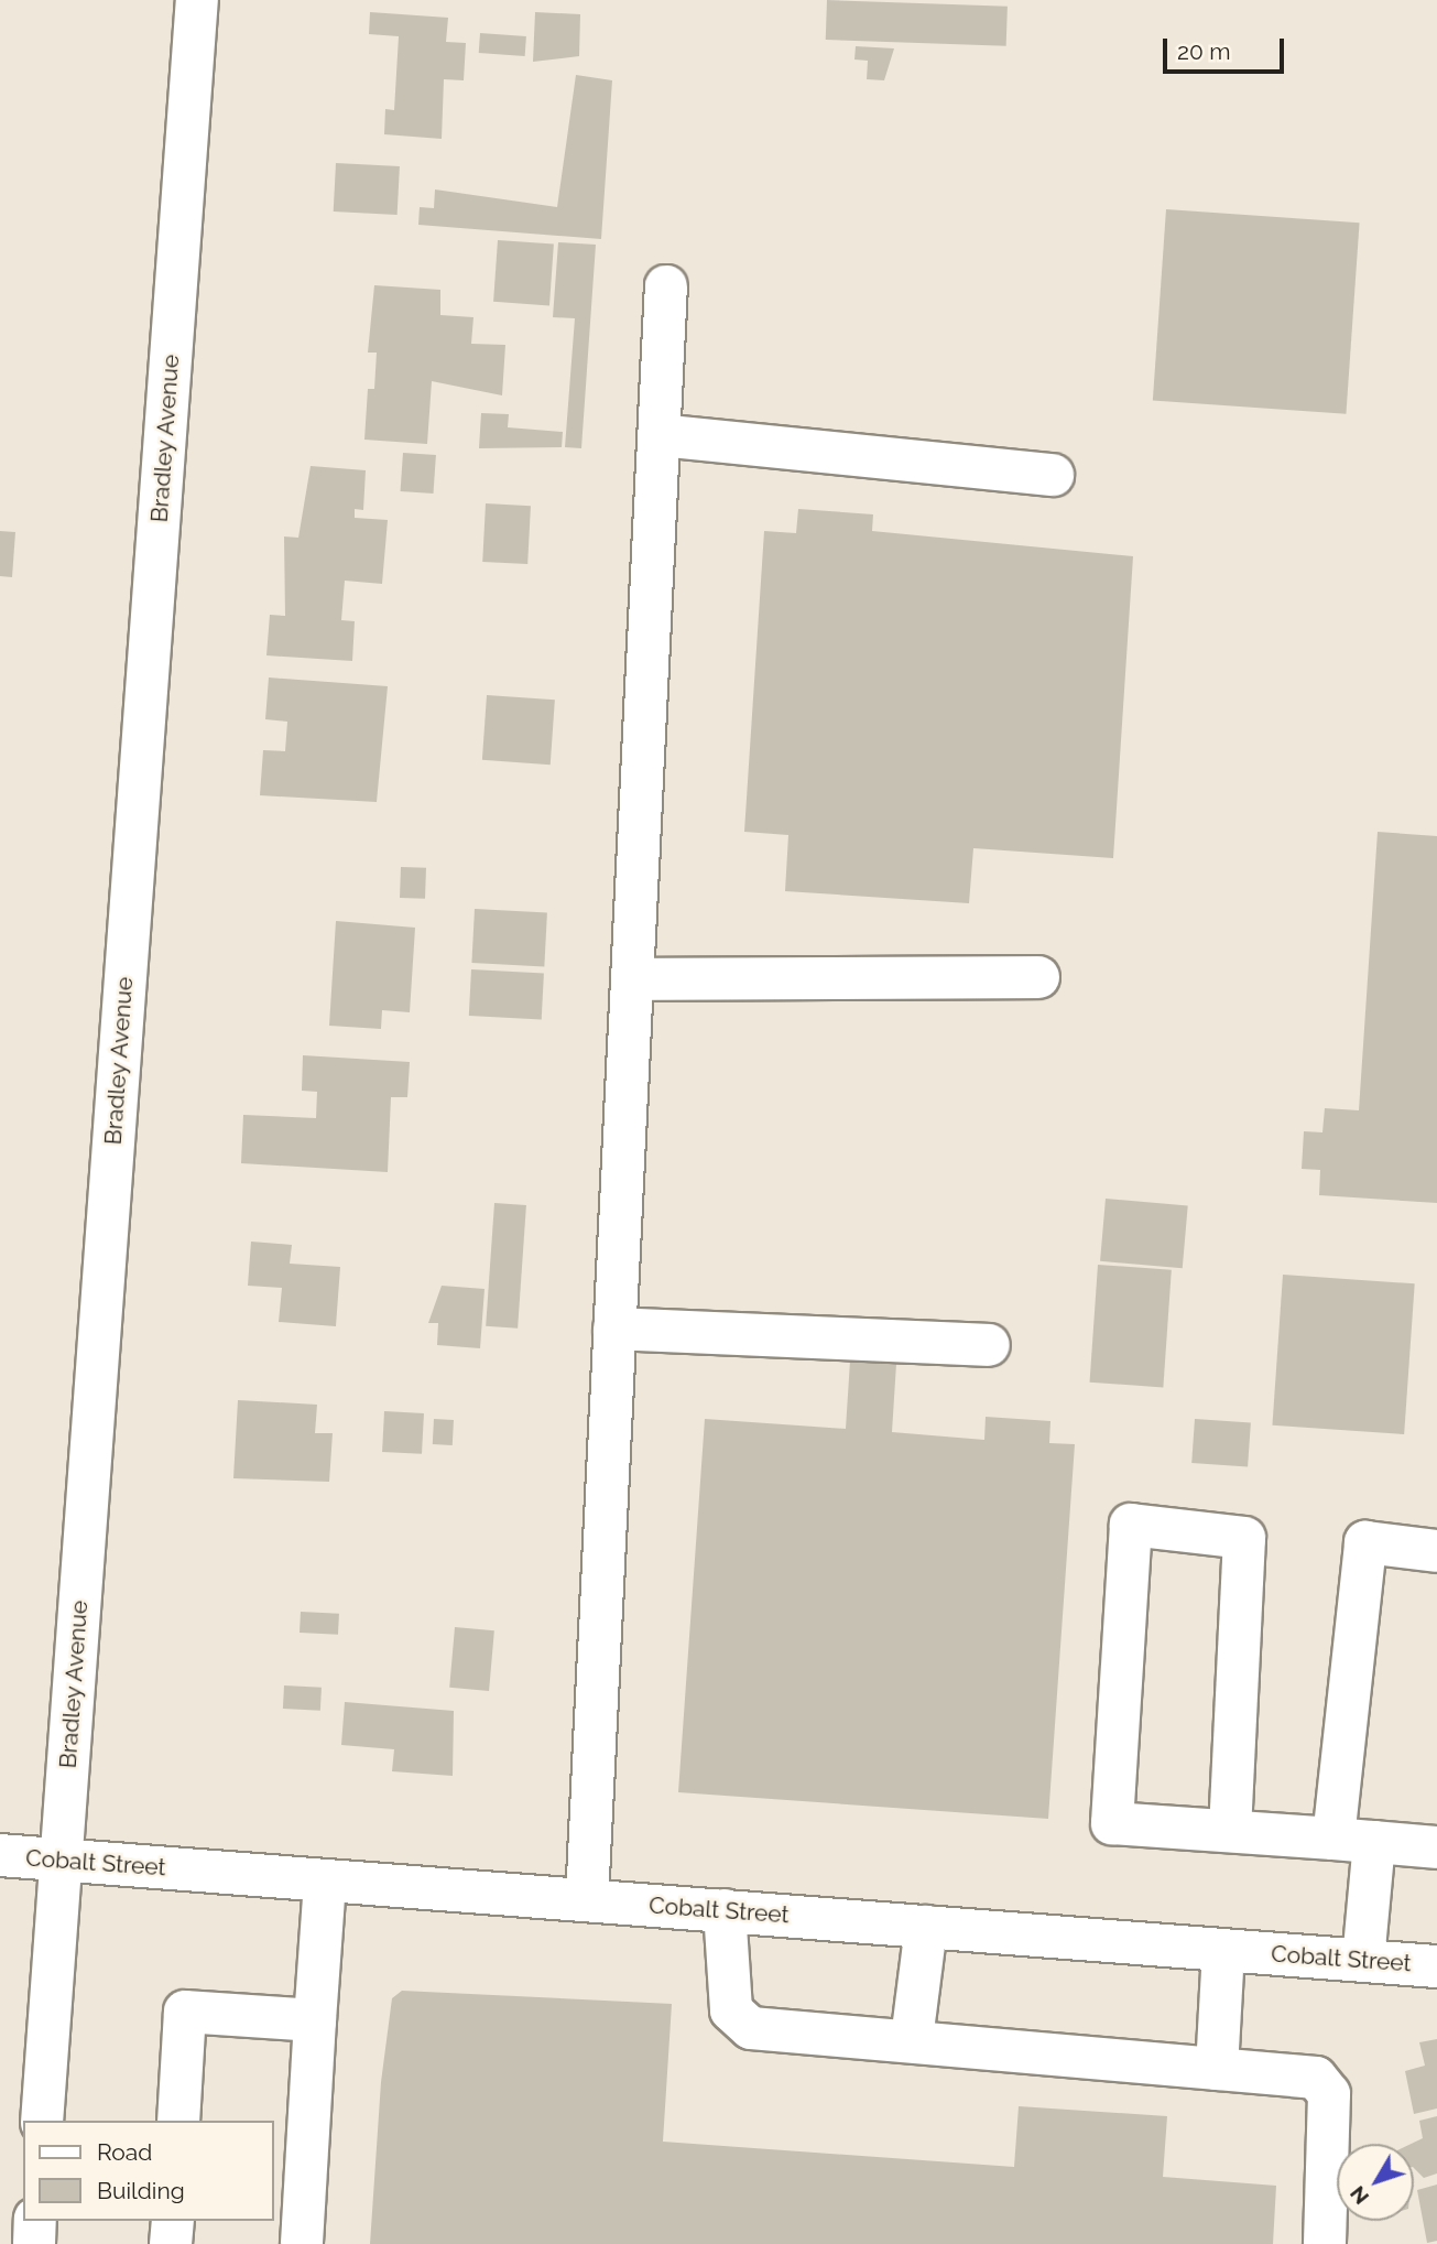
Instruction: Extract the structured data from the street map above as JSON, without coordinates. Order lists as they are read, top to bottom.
{
  "streets": {
    "street": ["Bradley Avenue", "Cobalt Street"]
  },
  "crossings": [
    ["Bradley Avenue", "Cobalt Street"]
  ],
  "legend": ["Road", "Building"],
  "scale_bar": "20 m",
  "north": "bottom left"
}
